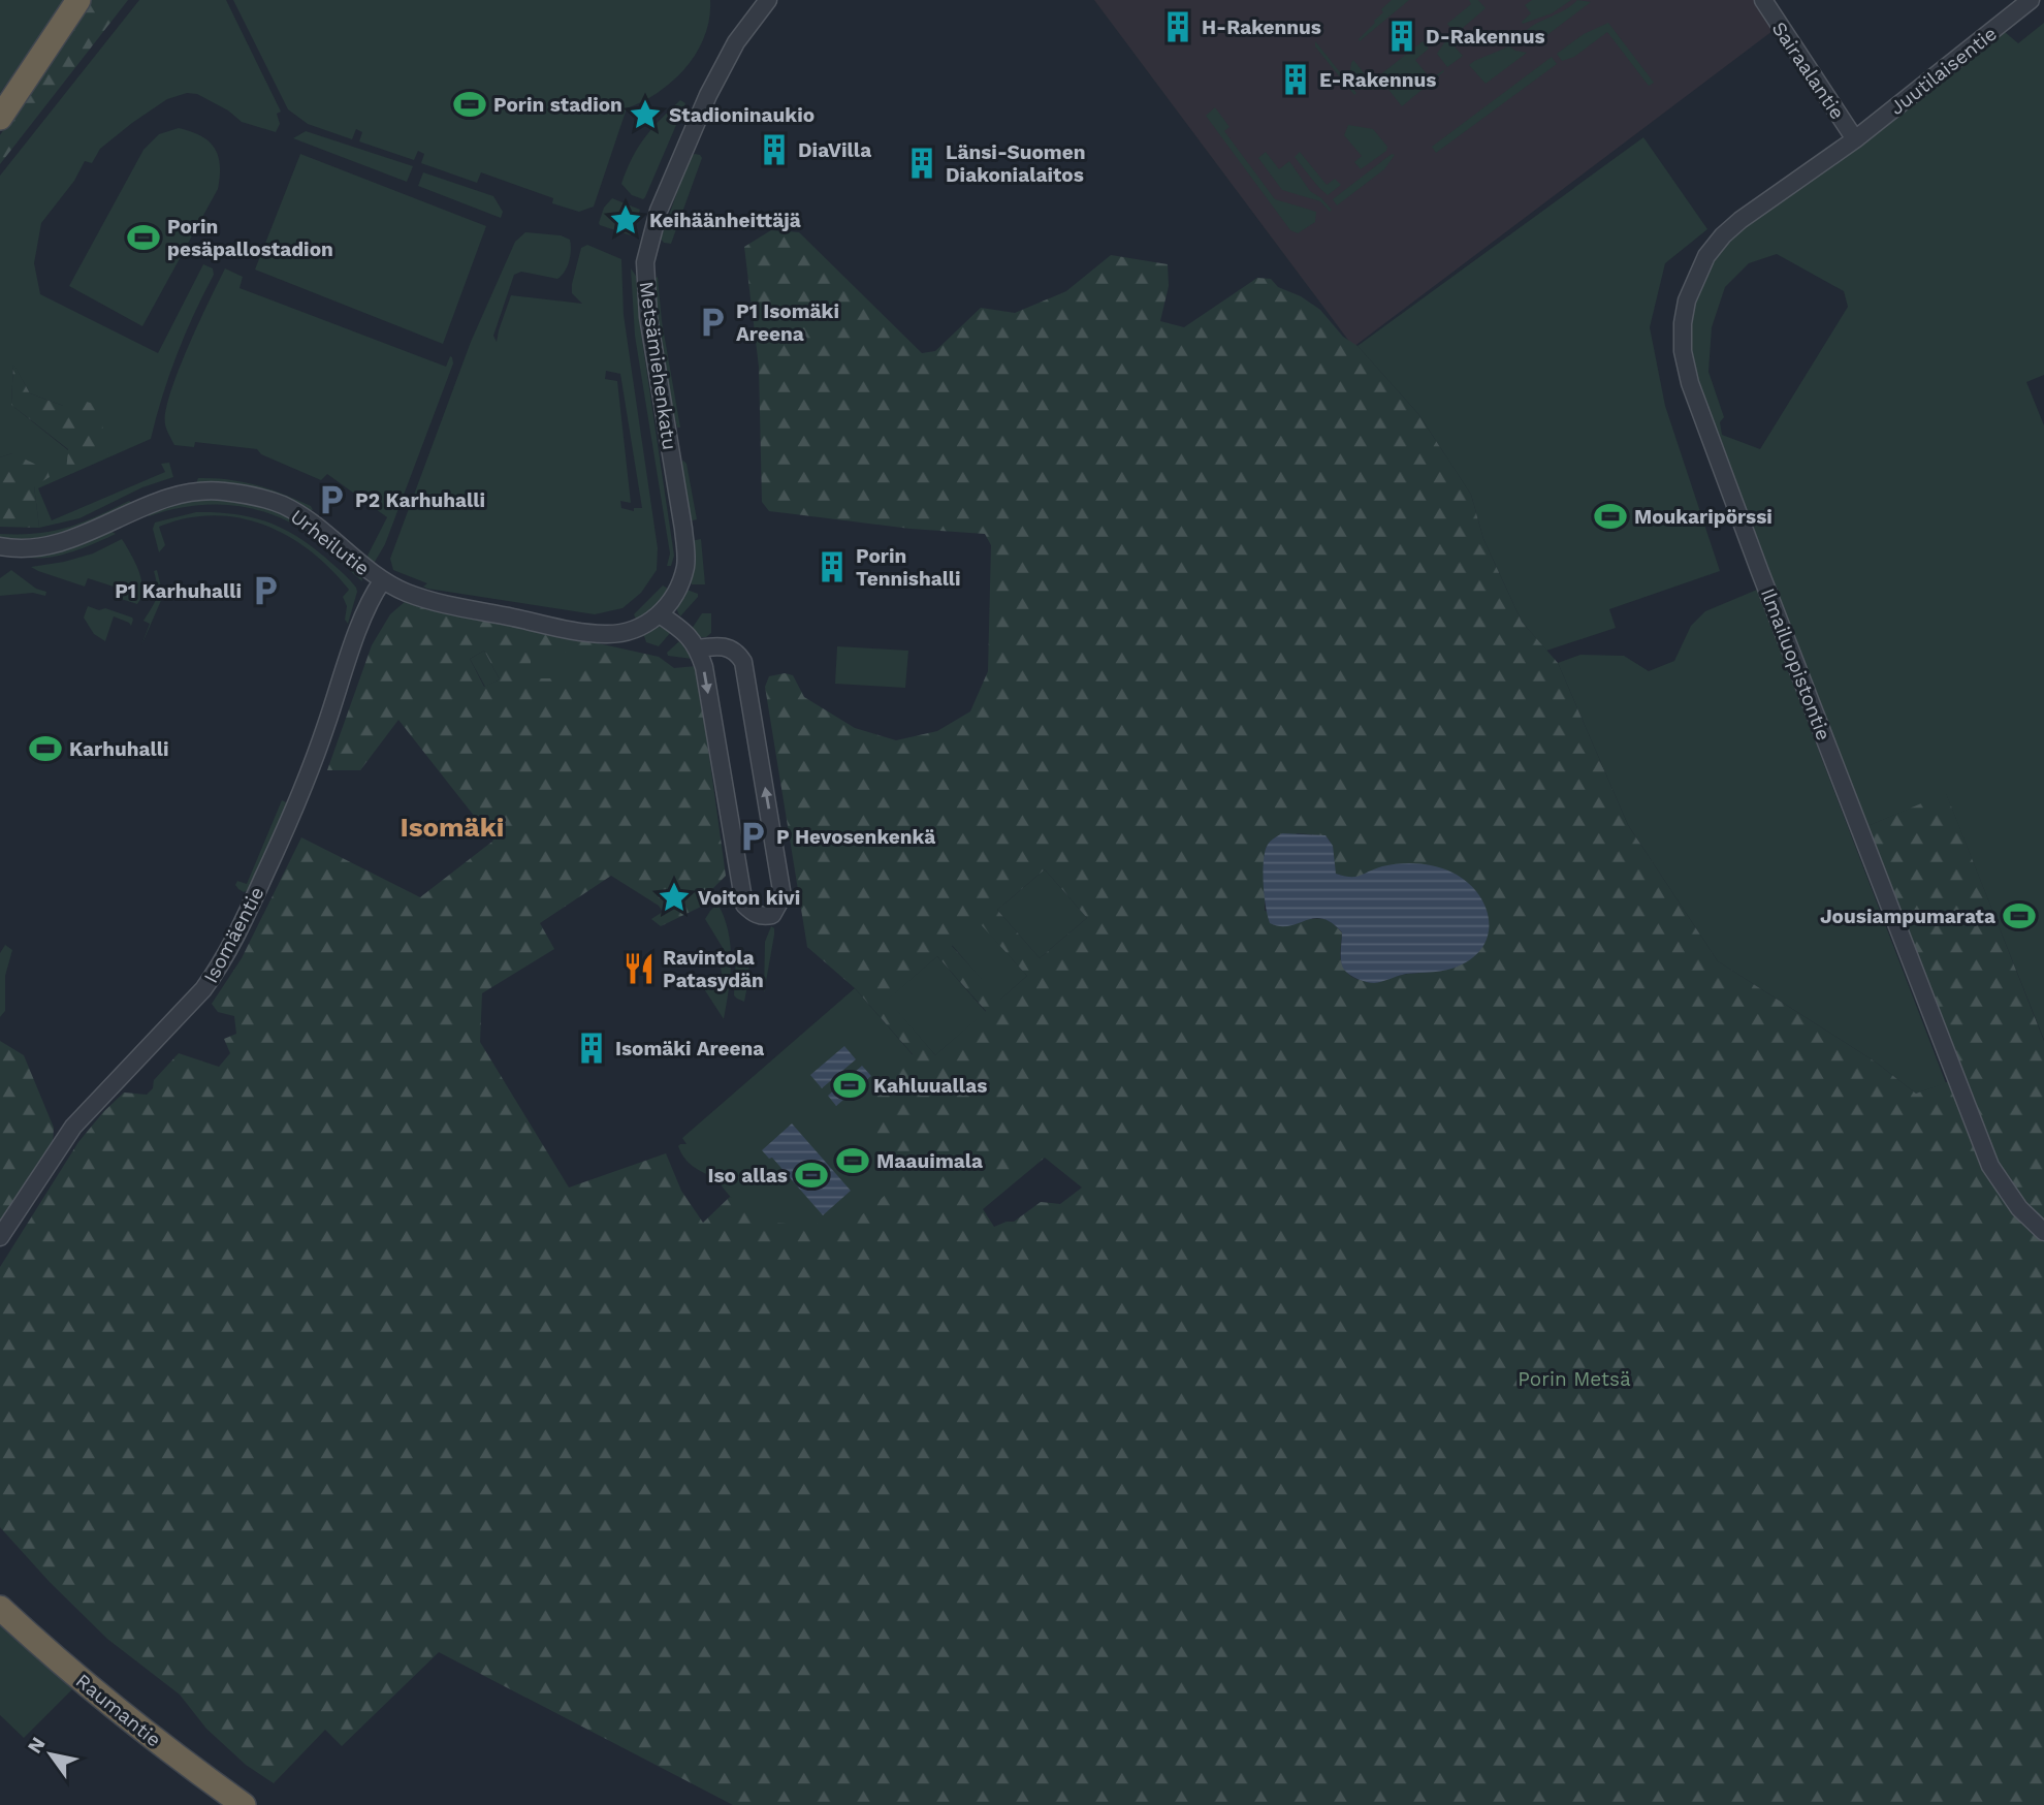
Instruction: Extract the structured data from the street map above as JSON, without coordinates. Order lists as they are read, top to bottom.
{
  "streets": {
    "highway": ["Raumantie"],
    "street": [
      "Sairaalantie",
      "Juutilaisentie",
      "Metsämiehenkatu",
      "Urheilutie",
      "Ilmailuopistontie",
      "Isomäentie"
    ]
  },
  "crossings": [
    ["Sairaalantie", "Juutilaisentie"],
    ["Sairaalantie", "Ilmailuopistontie"],
    ["Juutilaisentie", "Ilmailuopistontie"],
    ["Metsämiehenkatu", "Urheilutie"],
    ["Urheilutie", "Isomäentie"]
  ],
  "districts": ["Isomäki"],
  "parks": ["Porin Metsä"],
  "places": {
    "building": [
      "H-Rakennus",
      "D-Rakennus",
      "E-Rakennus",
      "DiaVilla",
      "Länsi-Suomen Diakonialaitos",
      "Porin Tennishalli",
      "Isomäki Areena"
    ],
    "sports": [
      "Porin stadion",
      "Porin pesäpallostadion",
      "Moukaripörssi",
      "Karhuhalli",
      "Jousiampumarata",
      "Kahluuallas",
      "Maauimala",
      "Iso allas"
    ],
    "place": ["Stadioninaukio", "Keihäänheittäjä", "Voiton kivi"],
    "parking": [
      "P1 Isomäki Areena",
      "P2 Karhuhalli",
      "P1 Karhuhalli",
      "P Hevosenkenkä"
    ],
    "restaurant": ["Ravintola Patasydän"]
  },
  "north": "top left"
}
